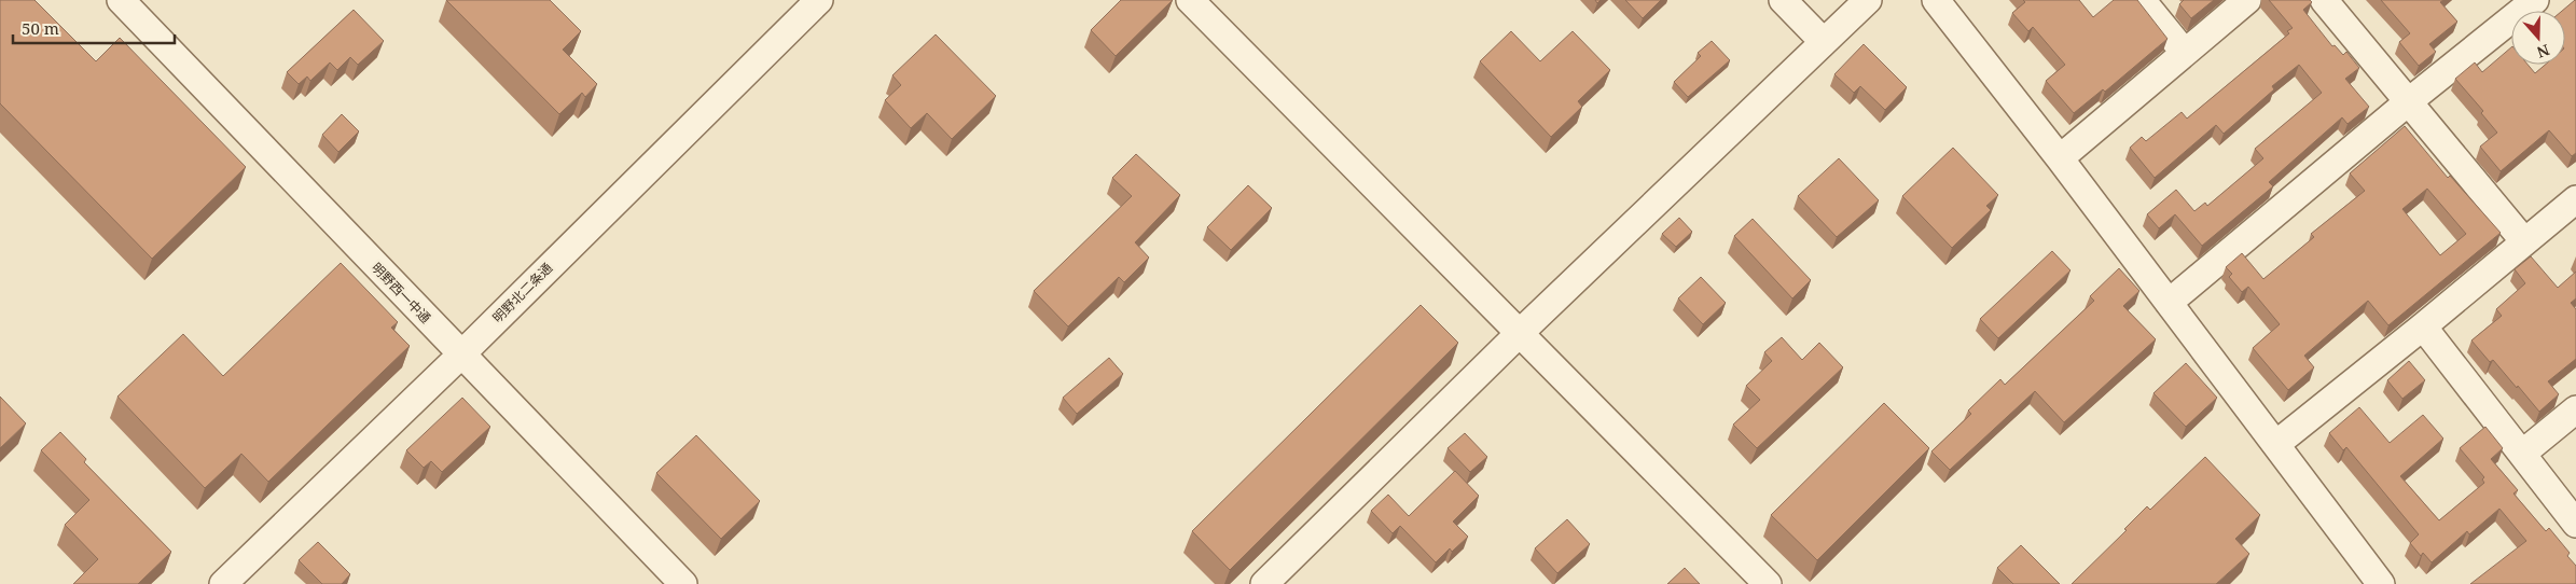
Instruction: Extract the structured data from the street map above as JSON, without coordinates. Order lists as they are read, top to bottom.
{
  "streets": {
    "street": ["明野西一中通", "明野北二条通"]
  },
  "crossings": [
    ["明野西一中通", "明野北二条通"]
  ],
  "scale_bar": "50 m",
  "north": "bottom"
}
